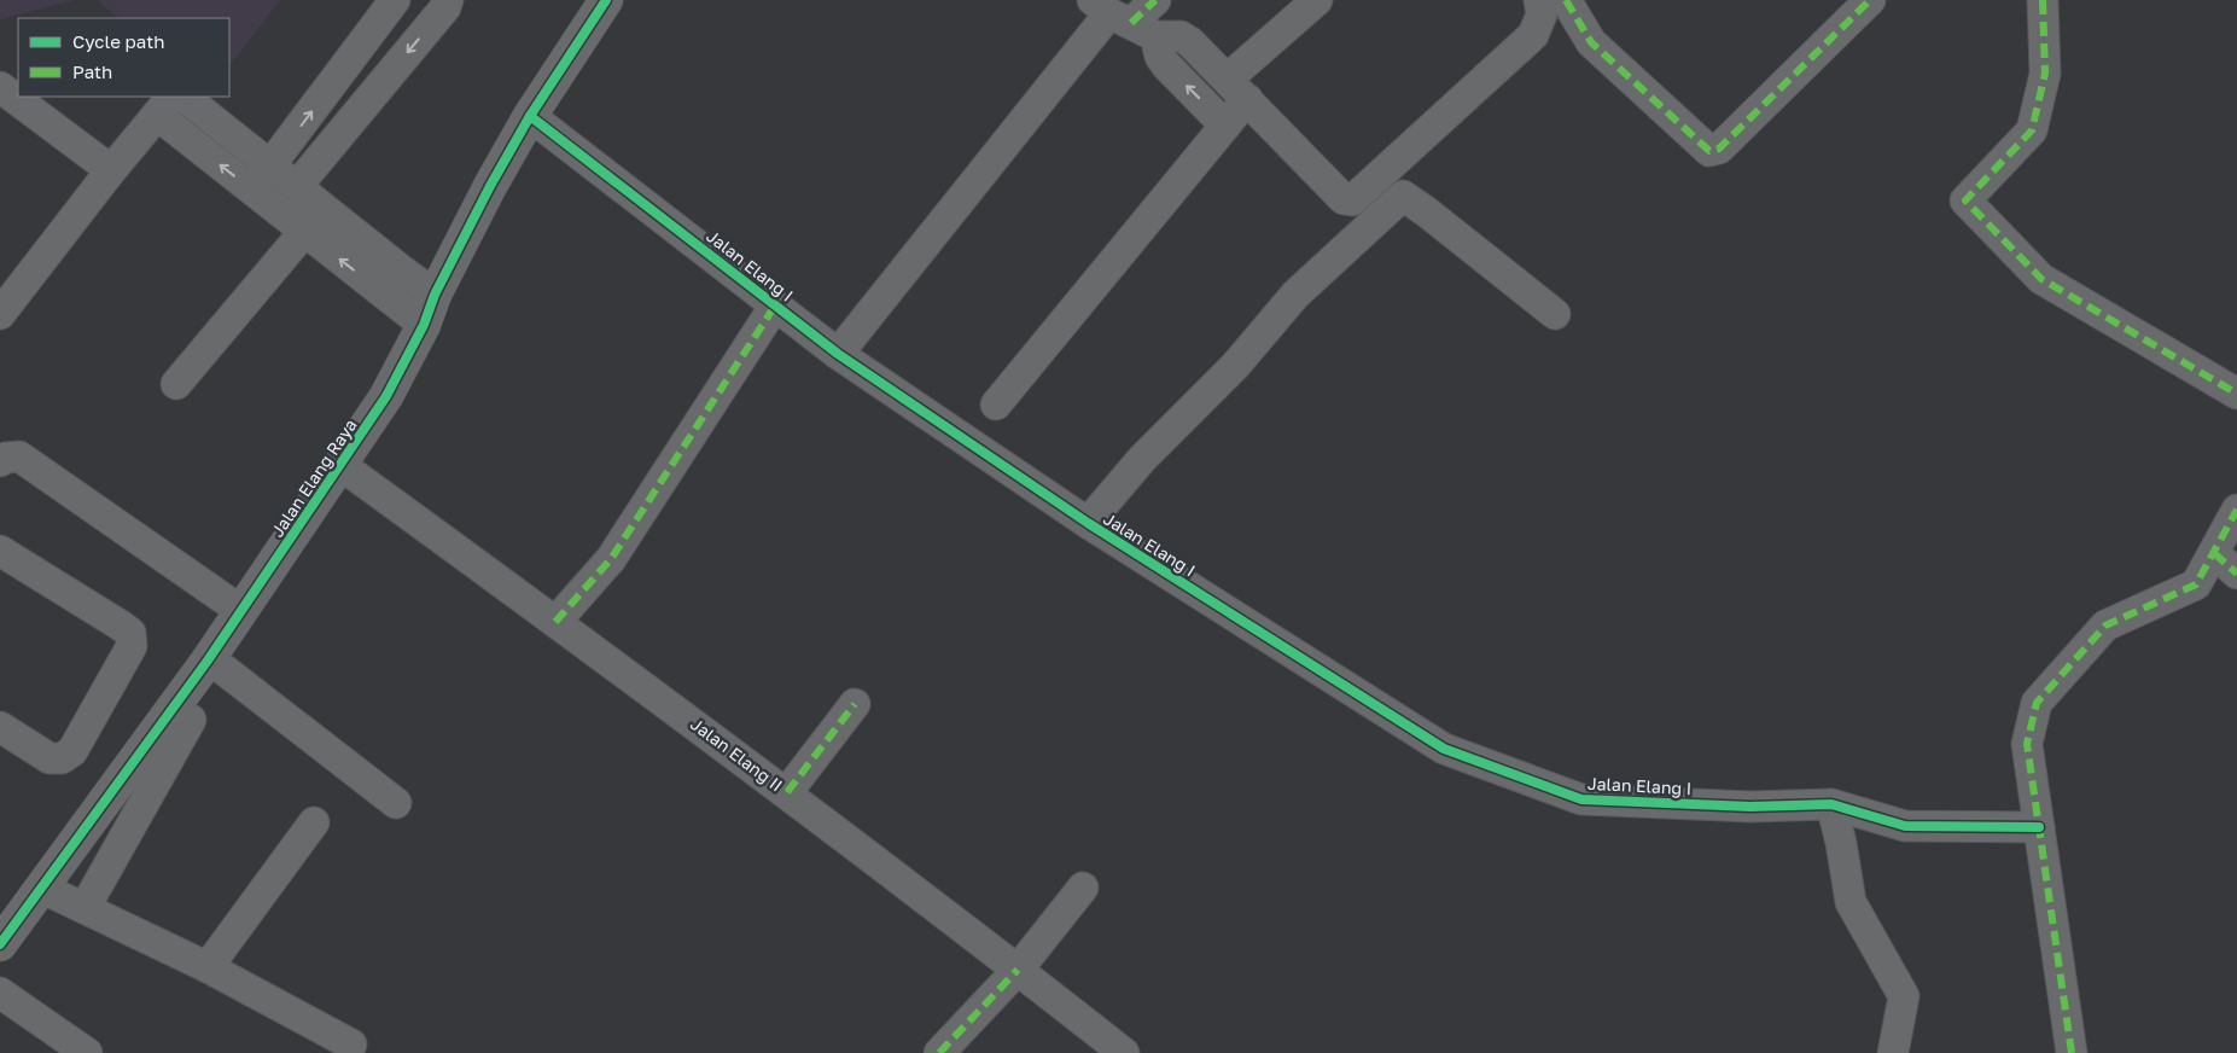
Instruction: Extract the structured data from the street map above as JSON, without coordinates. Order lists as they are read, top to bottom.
{
  "streets": {
    "street": ["Jalan Elang I", "Jalan Elang Raya", "Jalan Elang II"]
  },
  "crossings": [
    ["Jalan Elang I", "Jalan Elang Raya"],
    ["Jalan Elang Raya", "Jalan Elang II"]
  ],
  "legend": ["Cycle path", "Path"]
}
